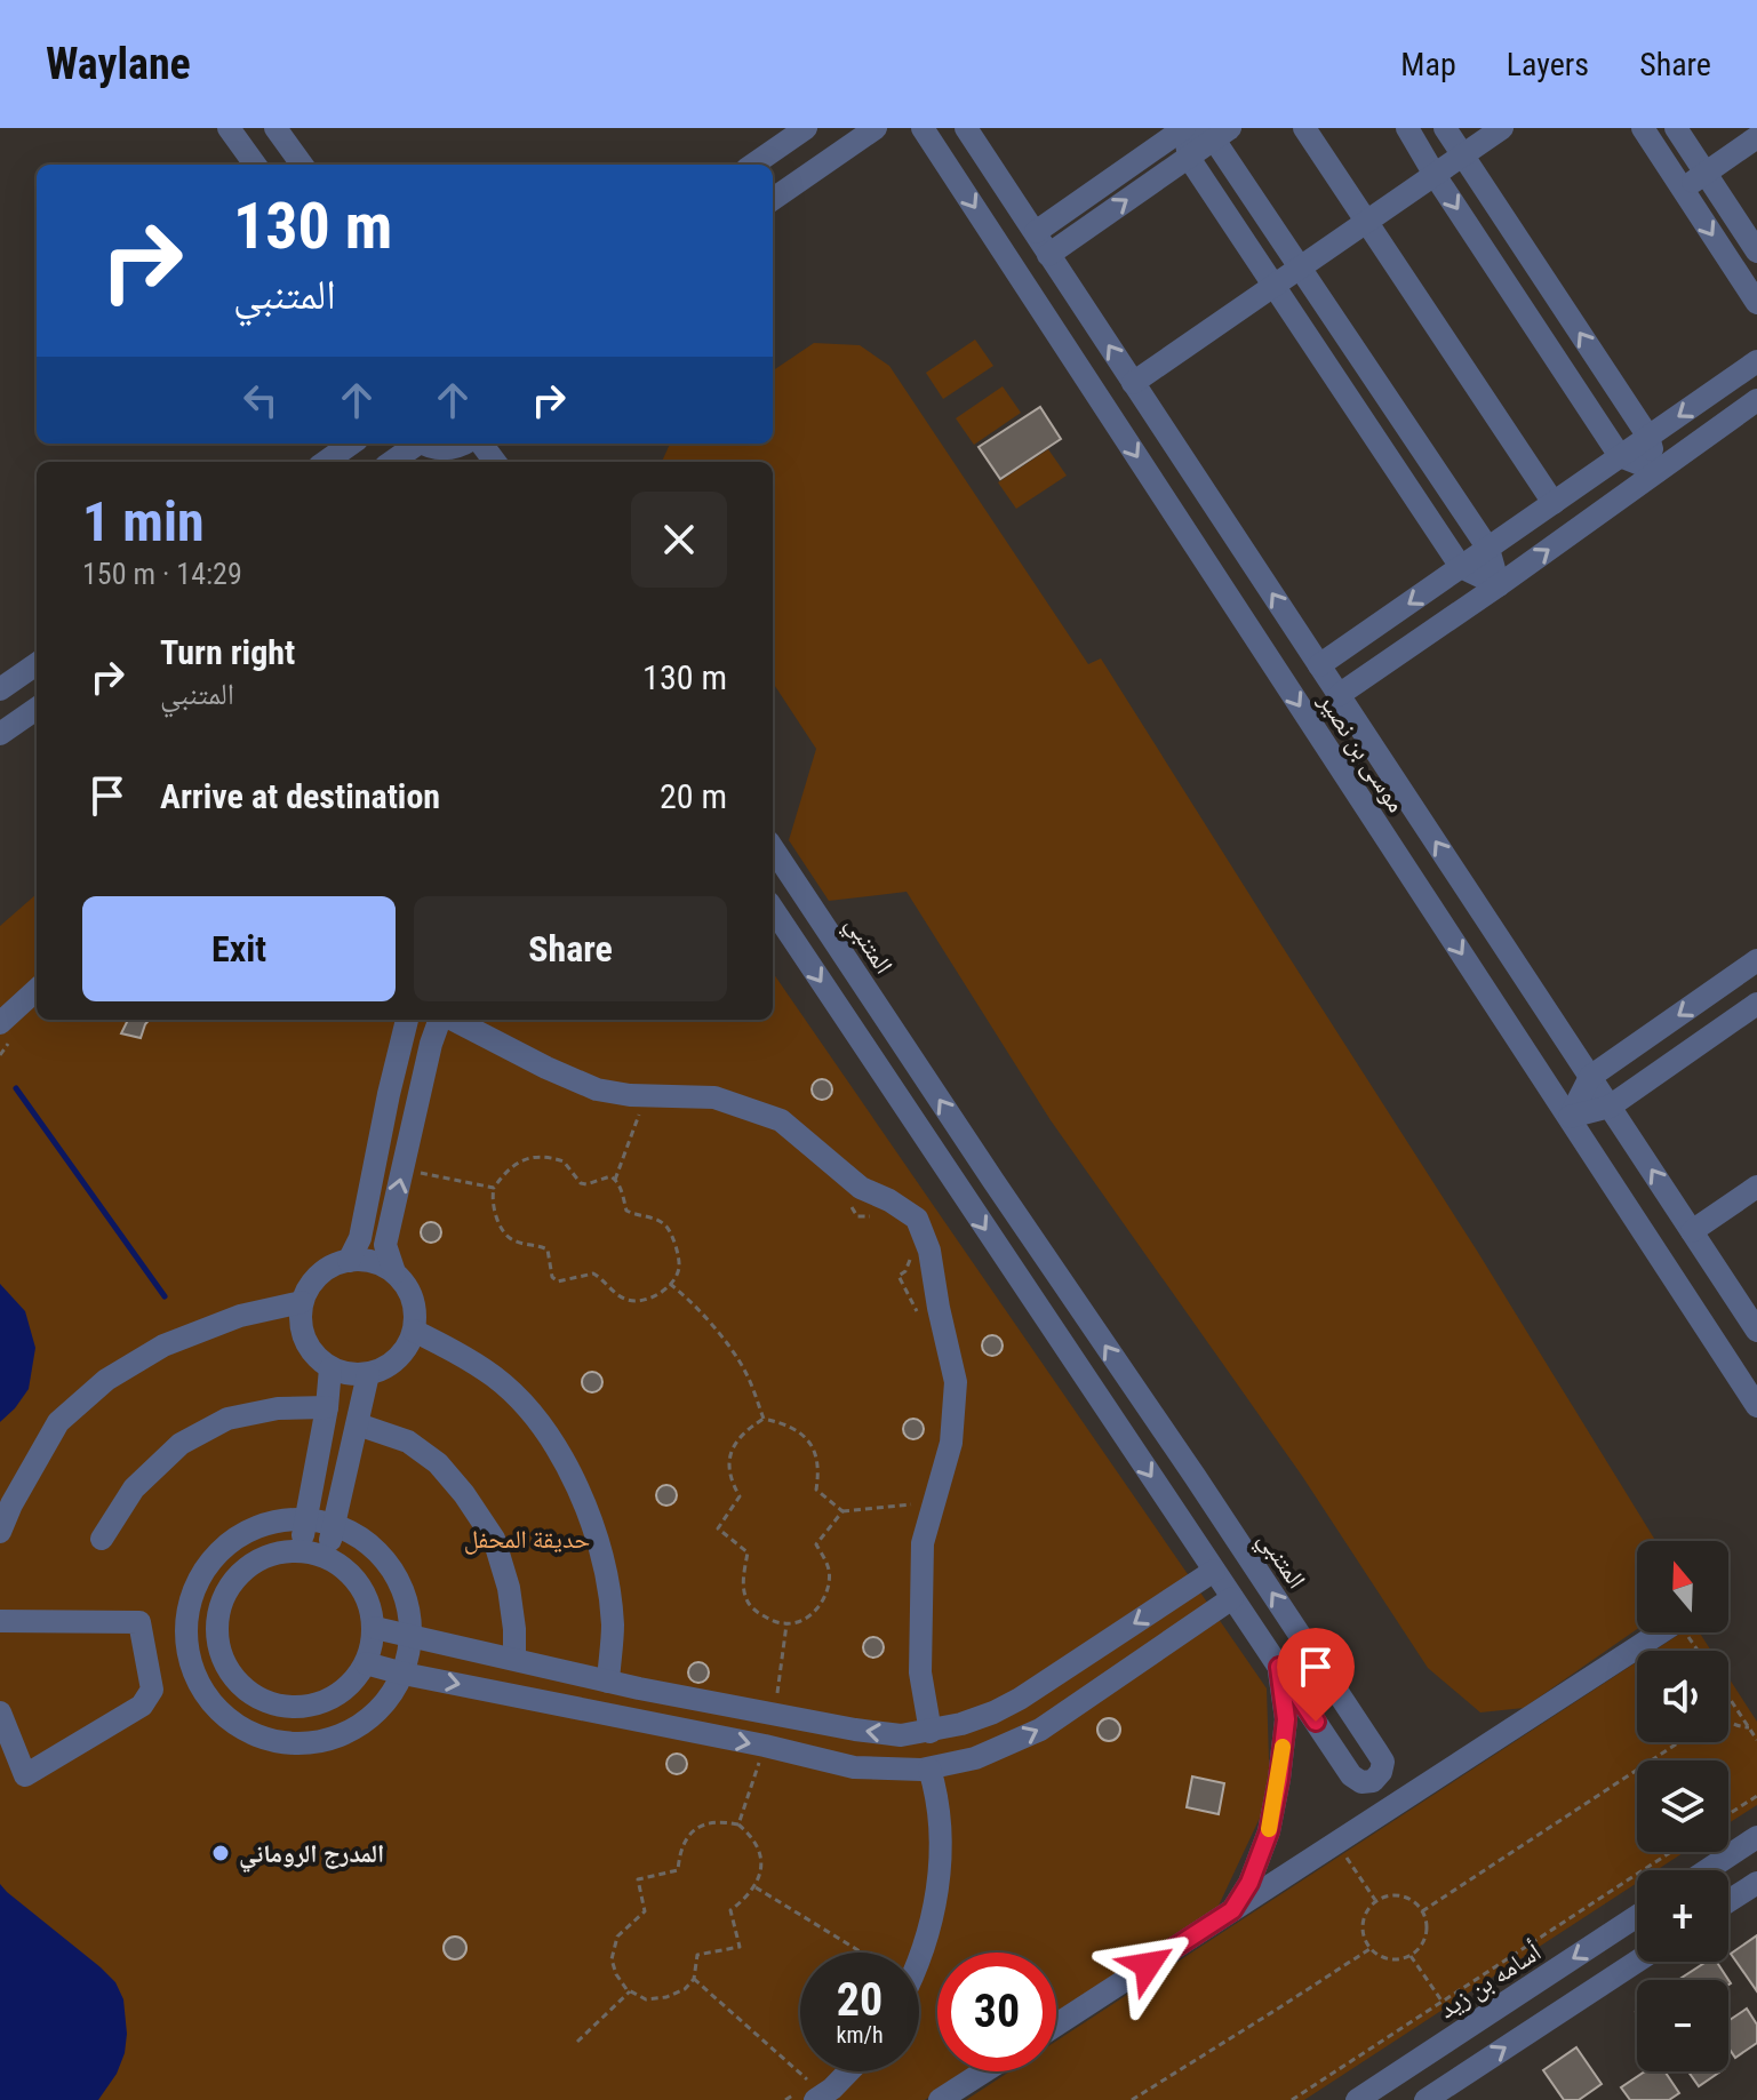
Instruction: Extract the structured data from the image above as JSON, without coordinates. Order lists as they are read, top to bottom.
{
  "streets": {
    "street": ["موسى بن نصير", "المتنبي", "أسامه بن زيد"]
  },
  "parks": ["حديقة المحفل"],
  "places": ["المدرج الروماني"],
  "north": "top",
  "page": {
    "header": "Waylane",
    "nav": ["Map", "Layers", "Share"],
    "turn": ["130 m", "المتنبي"],
    "heading": ["1 min", "150 m · 14:29"],
    "list": [
      {
        "name": "Turn right",
        "note": "المتنبي",
        "value": "130 m"
      },
      {
        "name": "Arrive at destination",
        "value": "20 m"
      }
    ],
    "buttons": ["Exit", "Share"],
    "map_buttons": ["+", "−"],
    "speed": "20 km/h",
    "limit": "30"
  }
}
